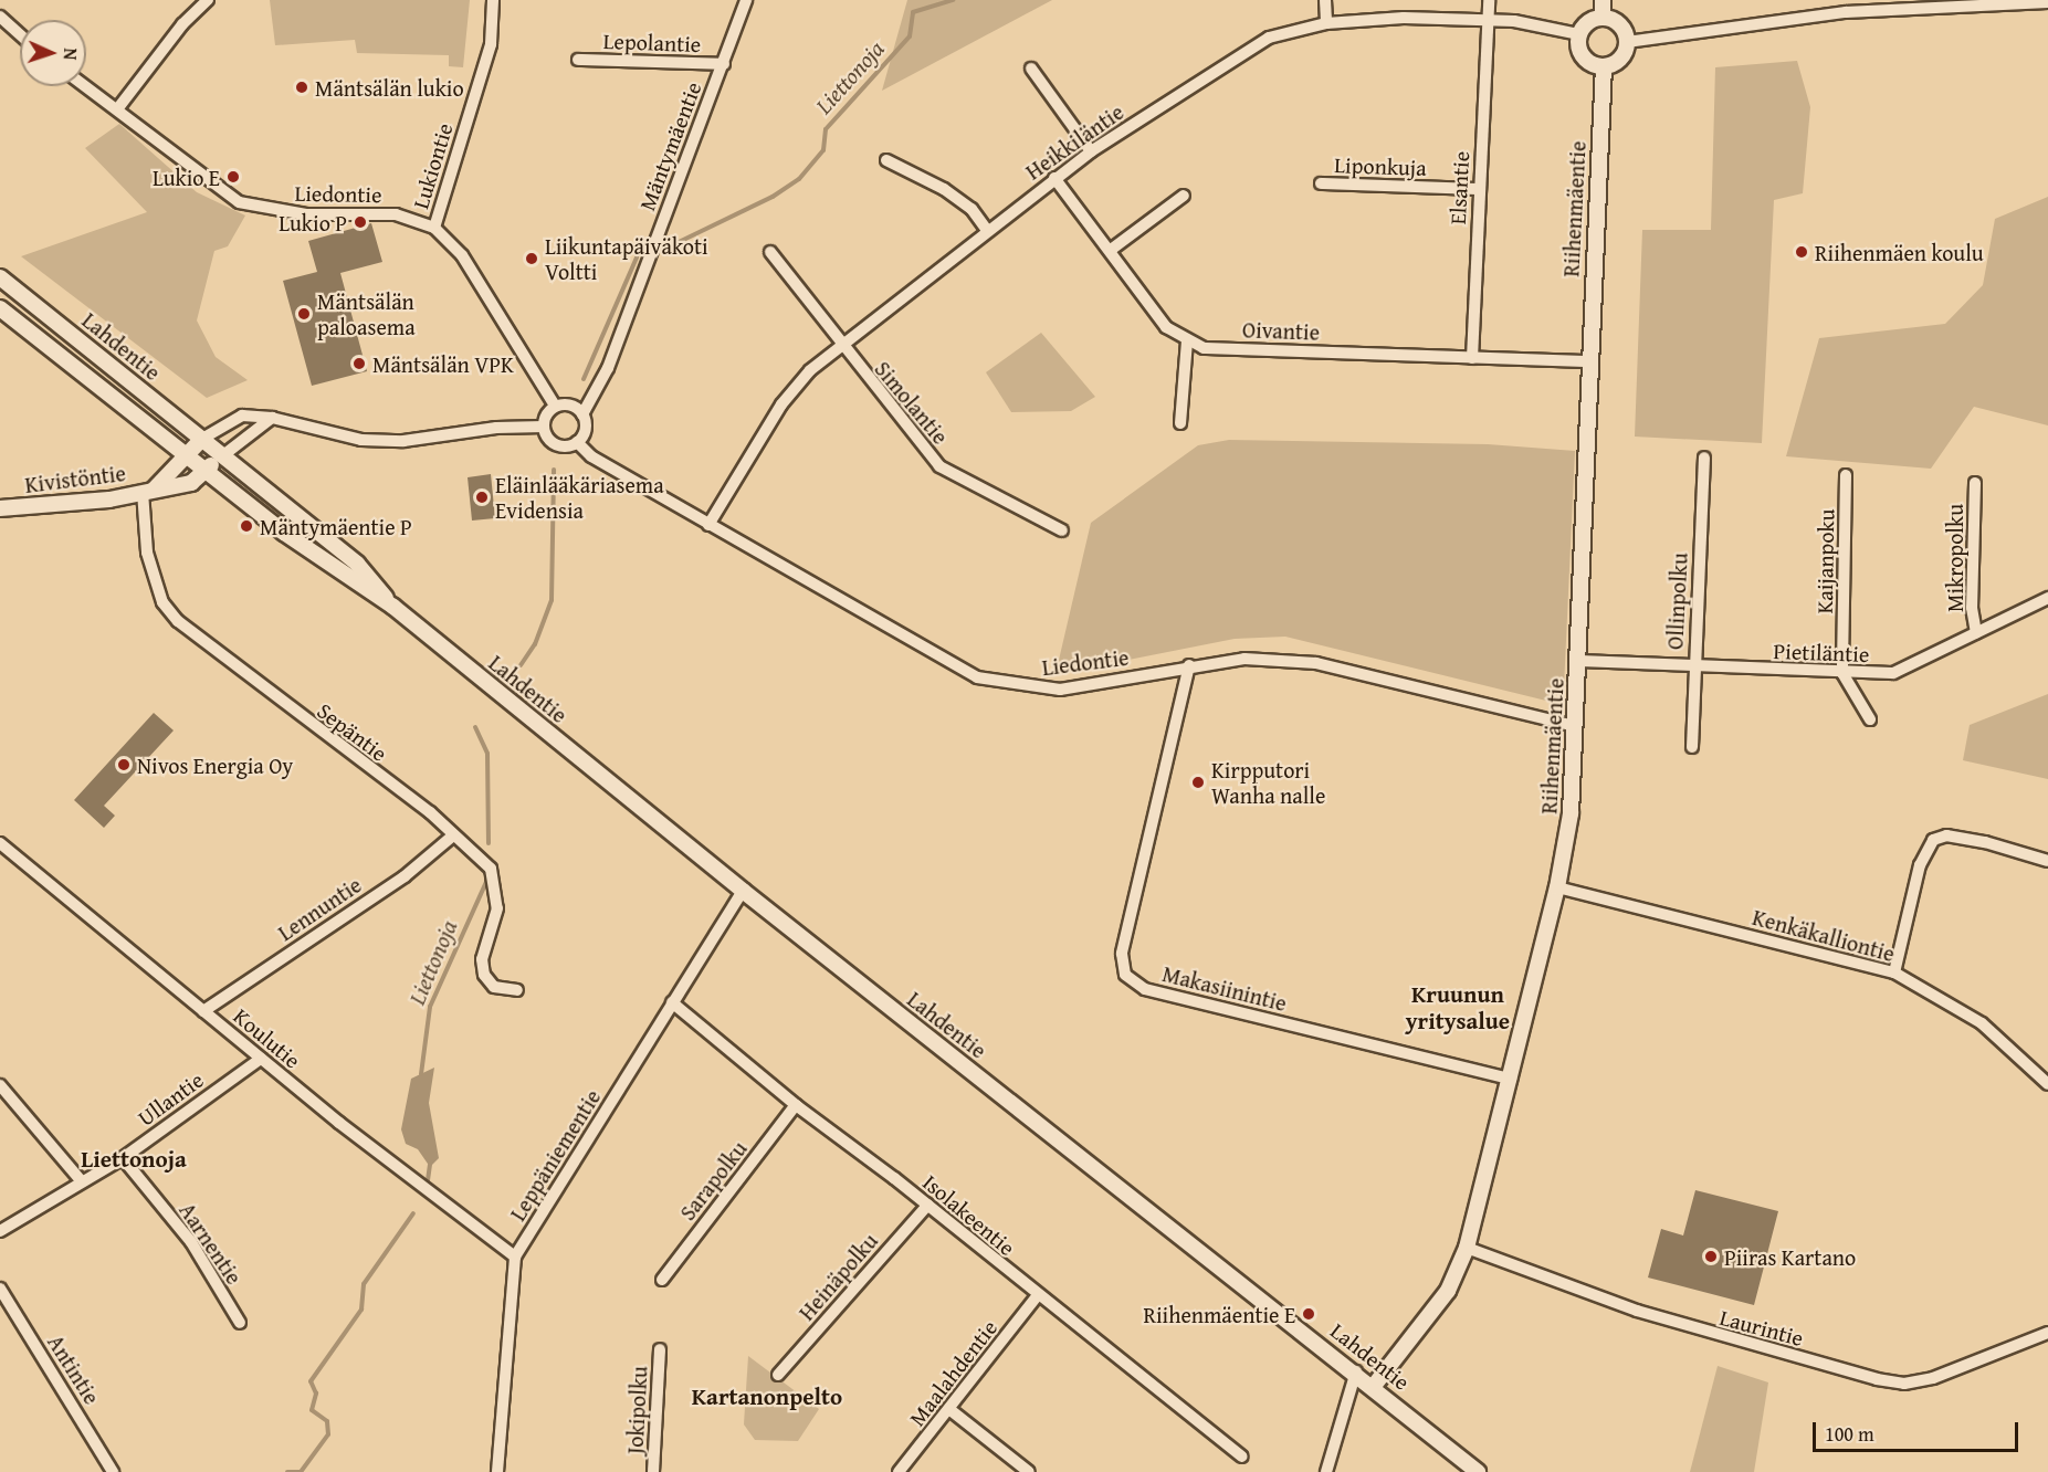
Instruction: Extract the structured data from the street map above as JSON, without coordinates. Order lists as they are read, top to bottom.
{
  "streets": {
    "main road": ["Riihenmäentie", "Lahdentie", "Kivistöntie"],
    "street": [
      "Lepolantie",
      "Heikkiläntie",
      "Mäntymäentie",
      "Lukiontie",
      "Liponkuja",
      "Elsantie",
      "Liedontie",
      "Oivantie",
      "Simolantie",
      "Mikropolku",
      "Kaijanpoku",
      "Ollinpolku",
      "Pietiläntie",
      "Sepäntie",
      "Lennuntie",
      "Kenkäkalliontie",
      "Makasiinintie",
      "Koulutie",
      "Ullantie",
      "Leppäniementie",
      "Sarapolku",
      "Isolakeentie",
      "Aarnentie",
      "Heinäpolku",
      "Laurintie",
      "Antintie",
      "Maalahdentie",
      "Jokipolku"
    ]
  },
  "crossings": [
    ["Lepolantie", "Mäntymäentie"],
    ["Heikkiläntie", "Elsantie"],
    ["Heikkiläntie", "Liedontie"],
    ["Heikkiläntie", "Riihenmäentie"],
    ["Heikkiläntie", "Oivantie"],
    ["Heikkiläntie", "Simolantie"],
    ["Mäntymäentie", "Liedontie"],
    ["Lukiontie", "Liedontie"],
    ["Liponkuja", "Elsantie"],
    ["Elsantie", "Oivantie"],
    ["Liedontie", "Riihenmäentie"],
    ["Liedontie", "Makasiinintie"],
    ["Riihenmäentie", "Oivantie"],
    ["Riihenmäentie", "Lahdentie"],
    ["Riihenmäentie", "Pietiläntie"],
    ["Riihenmäentie", "Kenkäkalliontie"],
    ["Riihenmäentie", "Makasiinintie"],
    ["Riihenmäentie", "Laurintie"],
    ["Lahdentie", "Kivistöntie"],
    ["Lahdentie", "Leppäniementie"],
    ["Kivistöntie", "Sepäntie"],
    ["Mikropolku", "Pietiläntie"],
    ["Kaijanpoku", "Pietiläntie"],
    ["Ollinpolku", "Pietiläntie"],
    ["Sepäntie", "Lennuntie"],
    ["Lennuntie", "Koulutie"],
    ["Koulutie", "Ullantie"],
    ["Koulutie", "Leppäniementie"],
    ["Ullantie", "Aarnentie"],
    ["Leppäniementie", "Isolakeentie"],
    ["Sarapolku", "Isolakeentie"],
    ["Isolakeentie", "Heinäpolku"],
    ["Isolakeentie", "Maalahdentie"]
  ],
  "districts": ["Kruunun yritysalue", "Liettonoja", "Kartanonpelto"],
  "water": ["Liettonoja"],
  "places": [
    "Mäntsälän lukio",
    "Lukio E",
    "Lukio P",
    "Riihenmäen koulu",
    "Liikuntapäiväkoti Voltti",
    "Mäntsälän paloasema",
    "Mäntsälän VPK",
    "Eläinlääkäriasema Evidensia",
    "Mäntymäentie P",
    "Nivos Energia Oy",
    "Kirpputori Wanha nalle",
    "Piiras Kartano",
    "Riihenmäentie E"
  ],
  "scale_bar": "100 m",
  "north": "right"
}
